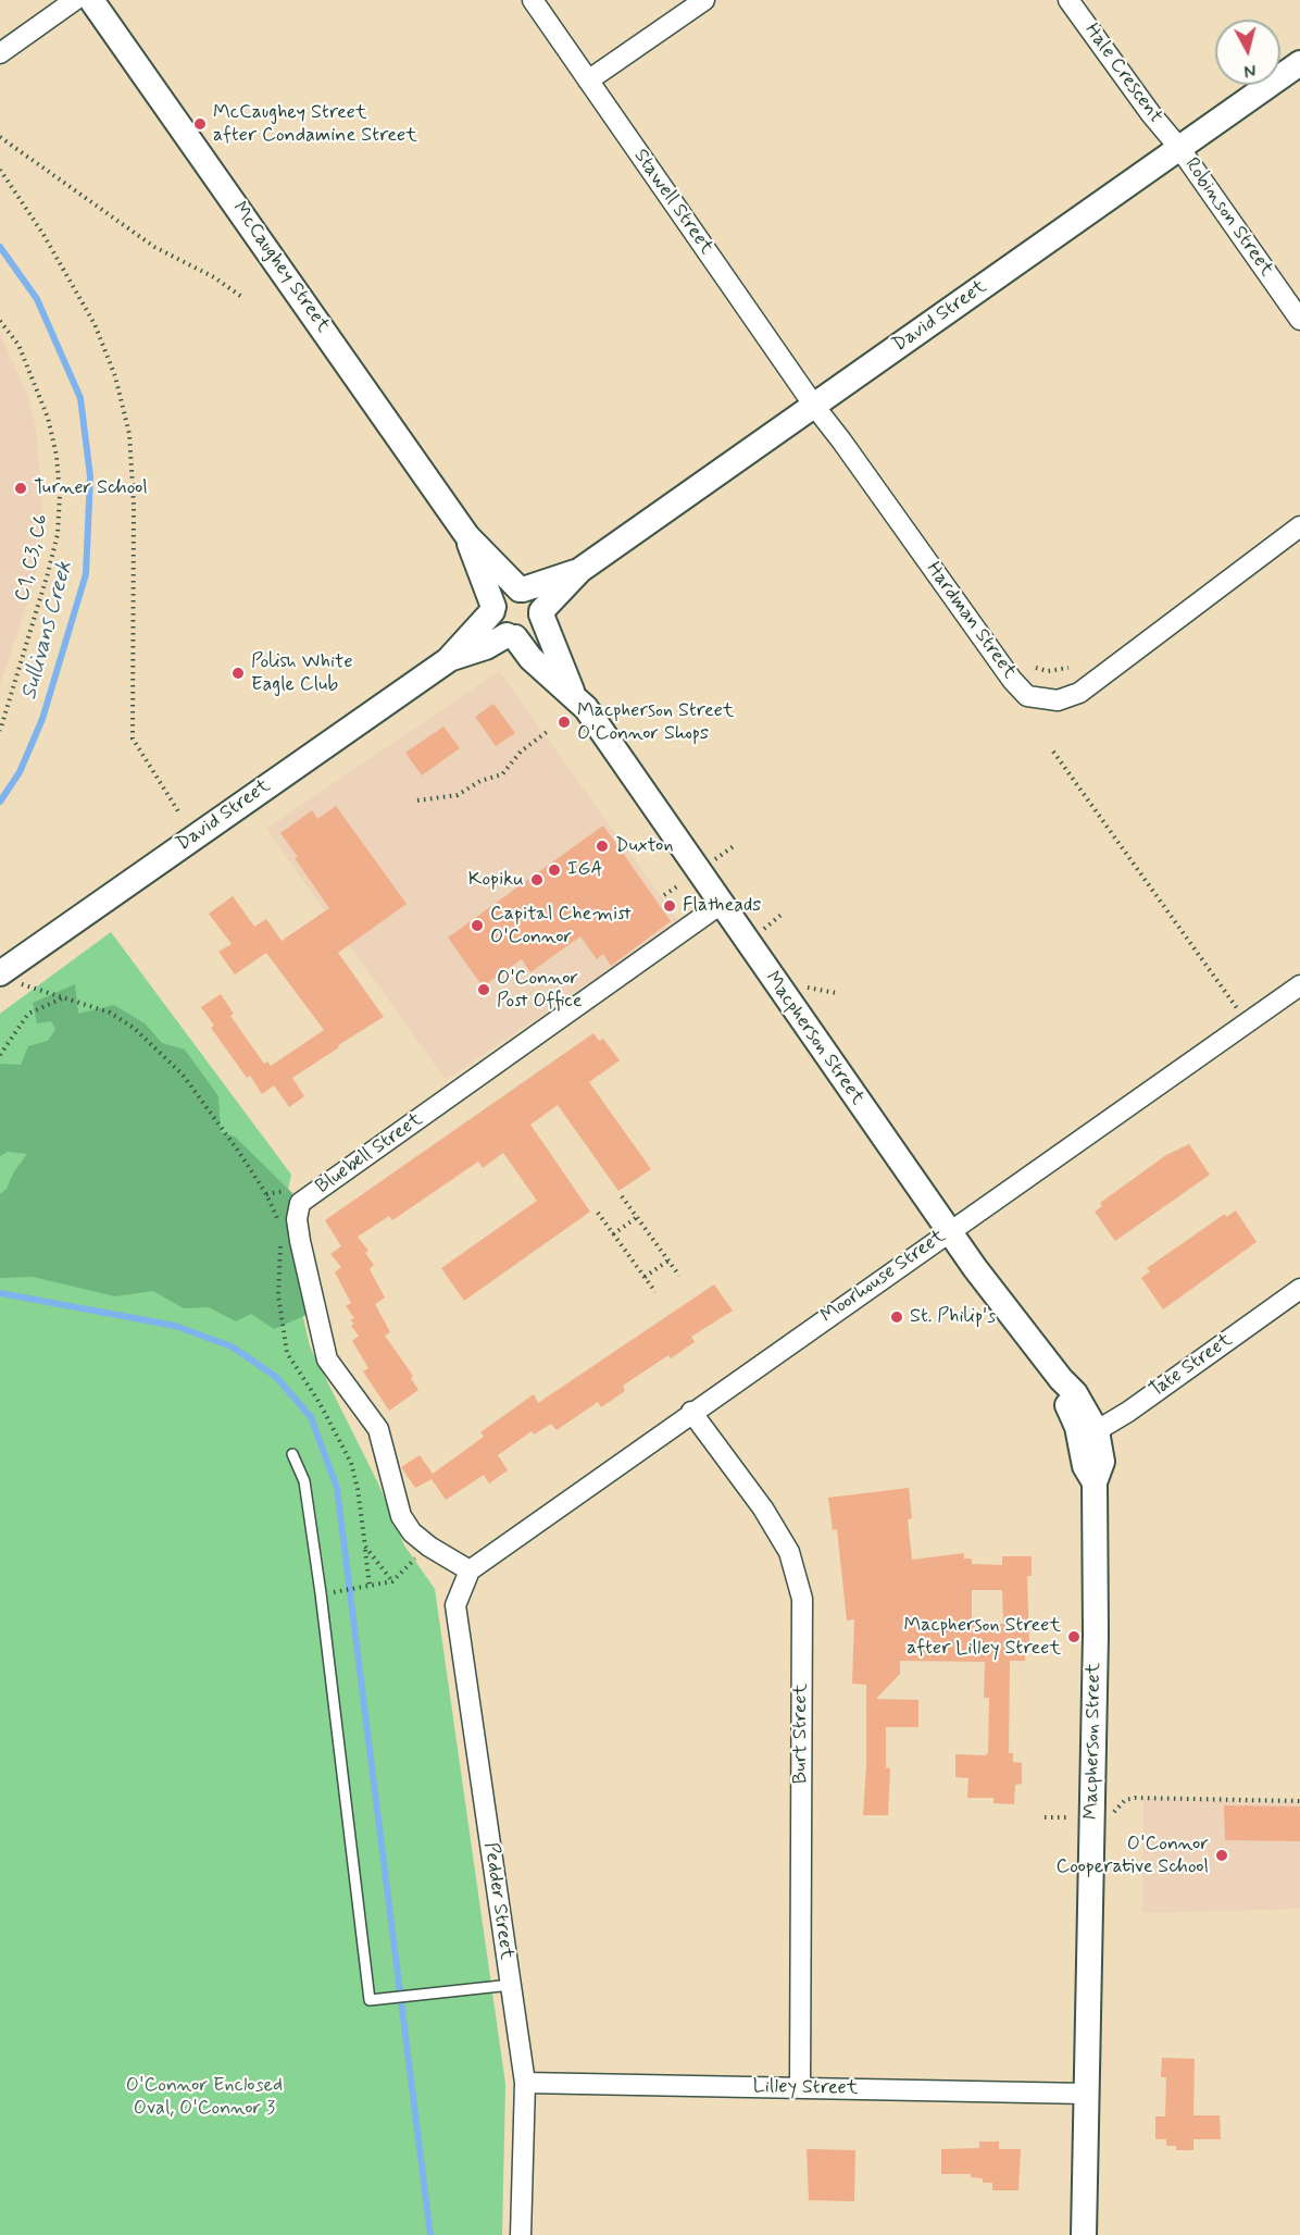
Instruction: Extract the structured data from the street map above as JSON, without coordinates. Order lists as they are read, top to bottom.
{
  "streets": {
    "street": [
      "Hale Crescent",
      "Stawell Street",
      "Robinson Street",
      "McCaughey Street",
      "David Street",
      "Hardman Street",
      "Macpherson Street",
      "Bluebell Street",
      "Moorhouse Street",
      "Tate Street",
      "Burt Street",
      "Pedder Street",
      "Lilley Street"
    ],
    "path": ["C1, C3, C6"]
  },
  "crossings": [
    ["Hale Crescent", "Robinson Street"],
    ["Hale Crescent", "David Street"],
    ["Stawell Street", "David Street"],
    ["Stawell Street", "Hardman Street"],
    ["Robinson Street", "David Street"],
    ["McCaughey Street", "David Street"],
    ["McCaughey Street", "Macpherson Street"],
    ["David Street", "Hardman Street"],
    ["David Street", "Macpherson Street"],
    ["Macpherson Street", "Bluebell Street"],
    ["Macpherson Street", "Moorhouse Street"],
    ["Macpherson Street", "Tate Street"],
    ["Macpherson Street", "Lilley Street"],
    ["Bluebell Street", "Moorhouse Street"],
    ["Bluebell Street", "Pedder Street"],
    ["Moorhouse Street", "Burt Street"],
    ["Moorhouse Street", "Pedder Street"],
    ["Burt Street", "Lilley Street"],
    ["Pedder Street", "Lilley Street"]
  ],
  "water": ["Sullivans Creek"],
  "parks": ["O'Connor Enclosed Oval, O'Connor 3"],
  "places": [
    "McCaughey Street after Condamine Street",
    "Turner School",
    "Polish White Eagle Club",
    "Macpherson Street O'Connor Shops",
    "Duxton",
    "IGA",
    "Kopiku",
    "Flatheads",
    "Capital Chemist O'Connor",
    "O'Connor Post Office",
    "St. Philip's",
    "Macpherson Street after Lilley Street",
    "O'Connor Cooperative School"
  ],
  "north": "bottom"
}
